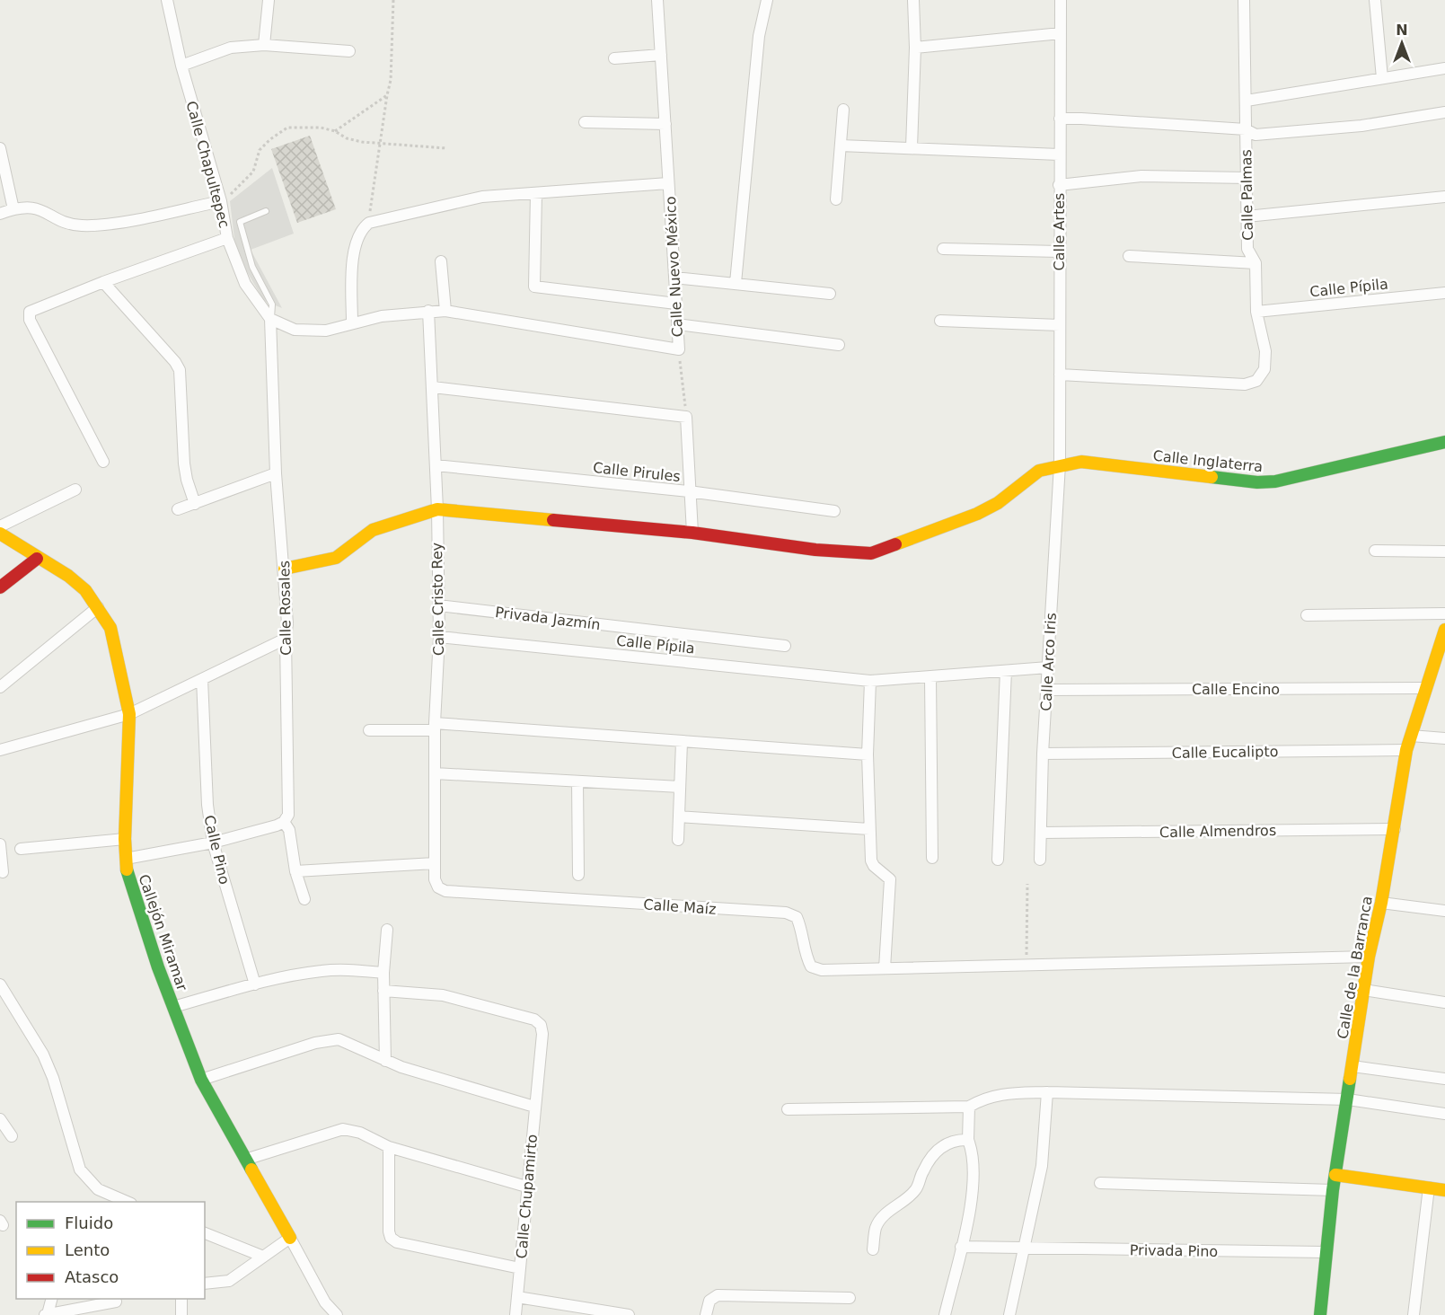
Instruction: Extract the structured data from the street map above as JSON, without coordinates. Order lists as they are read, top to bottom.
{
  "streets": {
    "street": [
      "Calle Chapultepec",
      "Calle Palmas",
      "Calle Artes",
      "Calle Nuevo México",
      "Calle Pípila",
      "Calle Inglaterra",
      "Calle Pirules",
      "Calle Cristo Rey",
      "Calle Rosales",
      "Privada Jazmín",
      "Calle Arco Iris",
      "Calle Encino",
      "Calle Eucalipto",
      "Calle Almendros",
      "Calle Pino",
      "Calle Maíz",
      "Callejón Miramar",
      "Calle de la Barranca",
      "Calle Chupamirto",
      "Privada Pino"
    ]
  },
  "crossings": [
    ["Calle Chapultepec", "Calle Rosales"],
    ["Calle Palmas", "Calle Artes"],
    ["Calle Palmas", "Calle Pípila"],
    ["Calle Artes", "Calle Inglaterra"],
    ["Calle Artes", "Calle Arco Iris"],
    ["Calle Pípila", "Calle Cristo Rey"],
    ["Calle Pípila", "Calle Arco Iris"],
    ["Calle Inglaterra", "Calle Arco Iris"],
    ["Calle Pirules", "Calle Cristo Rey"],
    ["Calle Cristo Rey", "Privada Jazmín"],
    ["Calle Cristo Rey", "Calle Maíz"],
    ["Calle Arco Iris", "Calle Encino"],
    ["Calle Arco Iris", "Calle Eucalipto"],
    ["Calle Arco Iris", "Calle Almendros"],
    ["Calle Encino", "Calle de la Barranca"],
    ["Calle Eucalipto", "Calle de la Barranca"],
    ["Calle Almendros", "Calle de la Barranca"],
    ["Calle de la Barranca", "Privada Pino"]
  ],
  "legend": ["Fluido", "Lento", "Atasco"],
  "north": "top"
}
